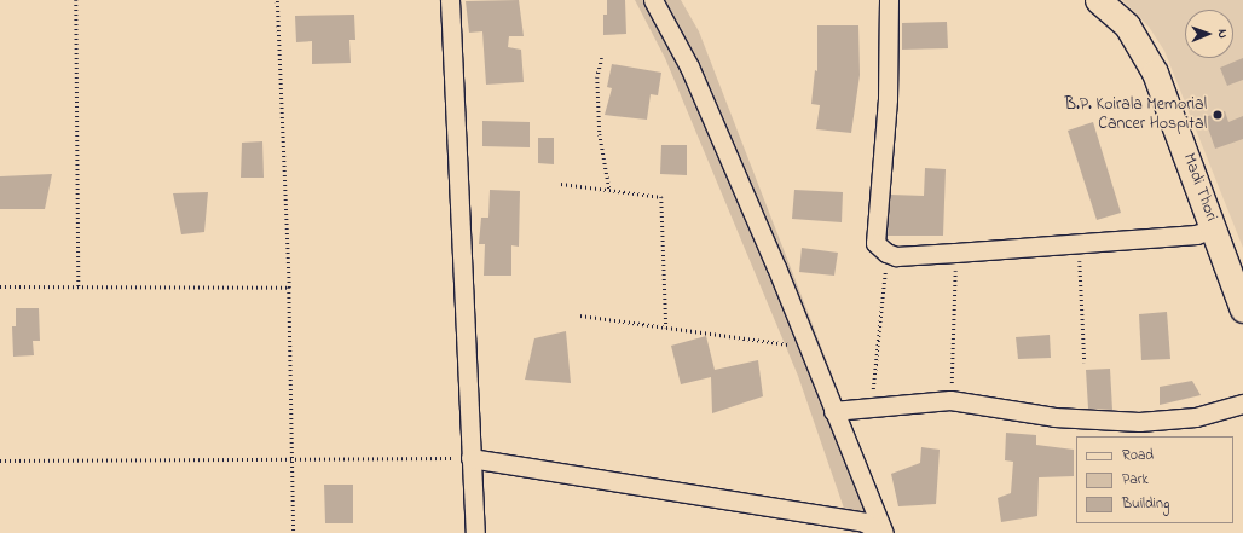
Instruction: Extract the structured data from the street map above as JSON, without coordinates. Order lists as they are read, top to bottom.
{
  "streets": {
    "main road": ["Madi Thori"]
  },
  "places": ["B.P. Koirala Memorial Cancer Hospital"],
  "legend": ["Road", "Park", "Building"],
  "north": "right"
}
